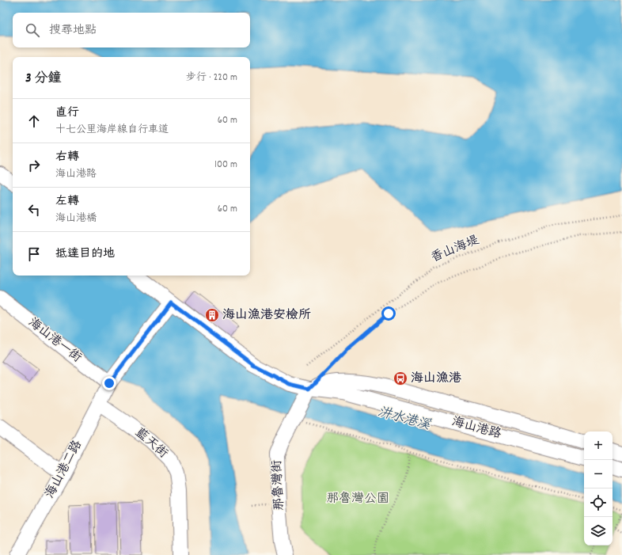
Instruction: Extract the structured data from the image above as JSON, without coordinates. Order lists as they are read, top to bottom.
{
  "streets": {
    "street": [
      "海山港一街",
      "海山港路",
      "藍天街",
      "海山港二路",
      "那魯灣街"
    ],
    "path": ["香山海堤"]
  },
  "crossings": [
    ["海山港一街", "海山港二路"],
    ["海山港路", "海山港二路"],
    ["海山港路", "那魯灣街"],
    ["藍天街", "海山港二路"]
  ],
  "water": ["汫水港溪"],
  "parks": ["那魯灣公園"],
  "places": {
    "building": ["海山漁港安檢所"],
    "bus stop": ["海山漁港"]
  },
  "page": {
    "search": "搜尋地點",
    "heading": ["3 分鐘", "步行 · 220 m"],
    "list": [
      ["直行", "十七公里海岸線自行車道", "60 m"],
      ["右轉", "海山港路", "100 m"],
      ["左轉", "海山港橋", "60 m"],
      "抵達目的地"
    ],
    "map_buttons": ["+", "−"]
  }
}
